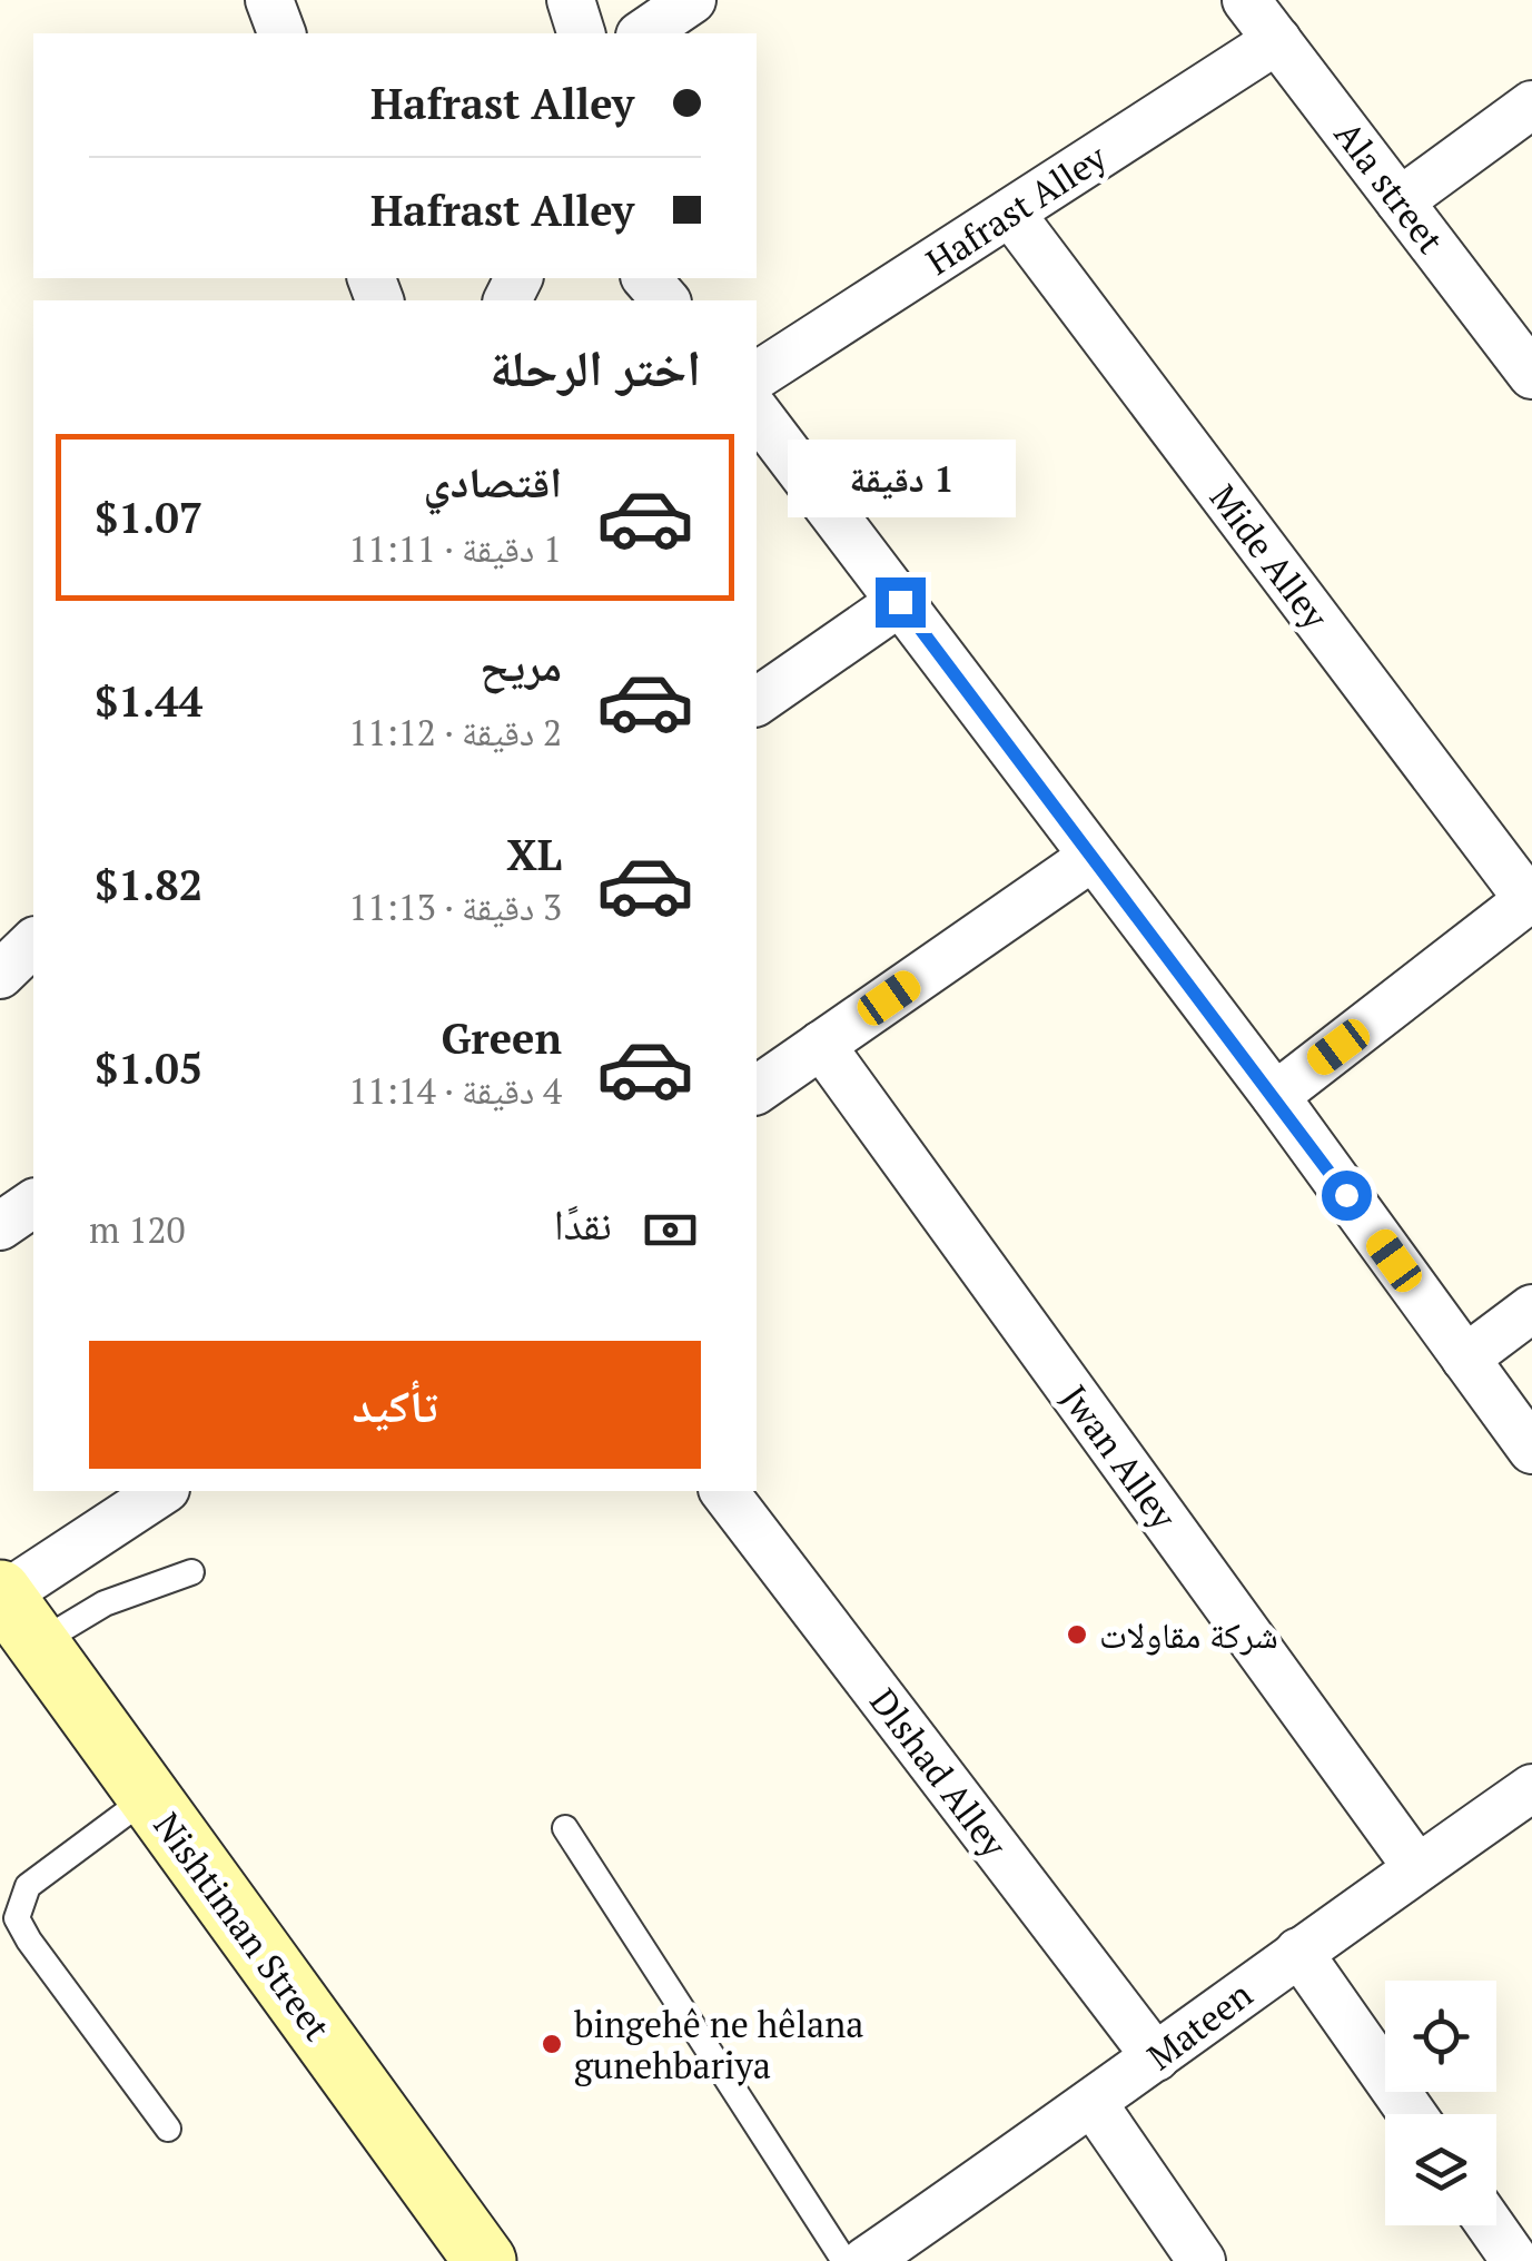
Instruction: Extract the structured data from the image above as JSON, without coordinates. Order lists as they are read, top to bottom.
{
  "streets": {
    "street": [
      "Ala street",
      "Hafrast Alley",
      "Mide Alley",
      "Jwan Alley",
      "Dlshad Alley",
      "Nishtiman Street",
      "Mateen"
    ]
  },
  "crossings": [
    ["Ala street", "Hafrast Alley"],
    ["Hafrast Alley", "Mide Alley"],
    ["Jwan Alley", "Mateen"],
    ["Dlshad Alley", "Mateen"]
  ],
  "places": ["شركة مقاولات", "bingehê ne hêlana gunehbariya"],
  "page": {
    "banner": ["Hafrast Alley", "Hafrast Alley"],
    "heading": "اختر الرحلة",
    "list": [
      {
        "name": "اقتصادي",
        "note": "1 دقيقة · 11:11",
        "value": "$1.07"
      },
      {
        "name": "مريح",
        "note": "2 دقيقة · 11:12",
        "value": "$1.44"
      },
      {
        "name": "XL",
        "note": "3 دقيقة · 11:13",
        "value": "$1.82"
      },
      {
        "name": "Green",
        "note": "4 دقيقة · 11:14",
        "value": "$1.05"
      }
    ],
    "bubble": "1 دقيقة",
    "pay": ["نقدًا", "120 m"],
    "buttons": "تأكيد"
  }
}
